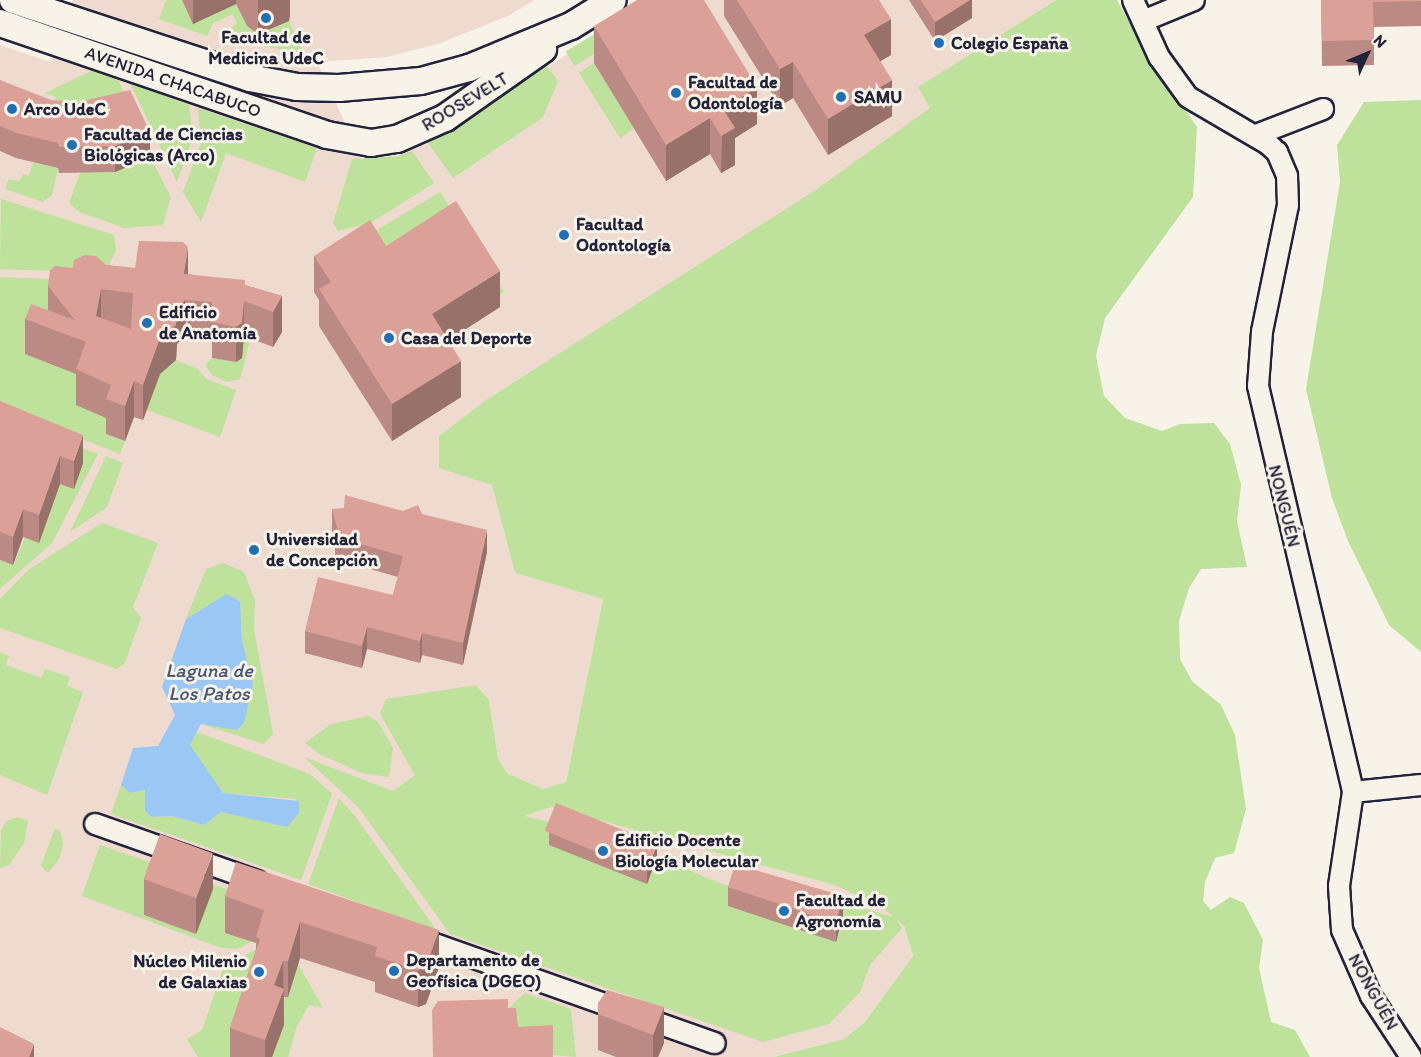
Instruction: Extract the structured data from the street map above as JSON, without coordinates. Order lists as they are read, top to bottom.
{
  "streets": {
    "main road": ["AVENIDA CHACABUCO", "ROOSEVELT"],
    "street": ["NONGUÉN"]
  },
  "crossings": [
    ["AVENIDA CHACABUCO", "ROOSEVELT"]
  ],
  "water": ["Laguna de Los Patos"],
  "places": [
    "Facultad de Medicina UdeC",
    "Colegio España",
    "Facultad de Odontología",
    "SAMU",
    "Arco UdeC",
    "Facultad de Ciencias Biológicas (Arco)",
    "Facultad Odontología",
    "Edificio de Anatomía",
    "Casa del Deporte",
    "Universidad de Concepción",
    "Edificio Docente Biología Molecular",
    "Facultad de Agronomía",
    "Departamento de Geofísica (DGEO)",
    "Núcleo Milenio de Galaxias"
  ],
  "north": "top right"
}
